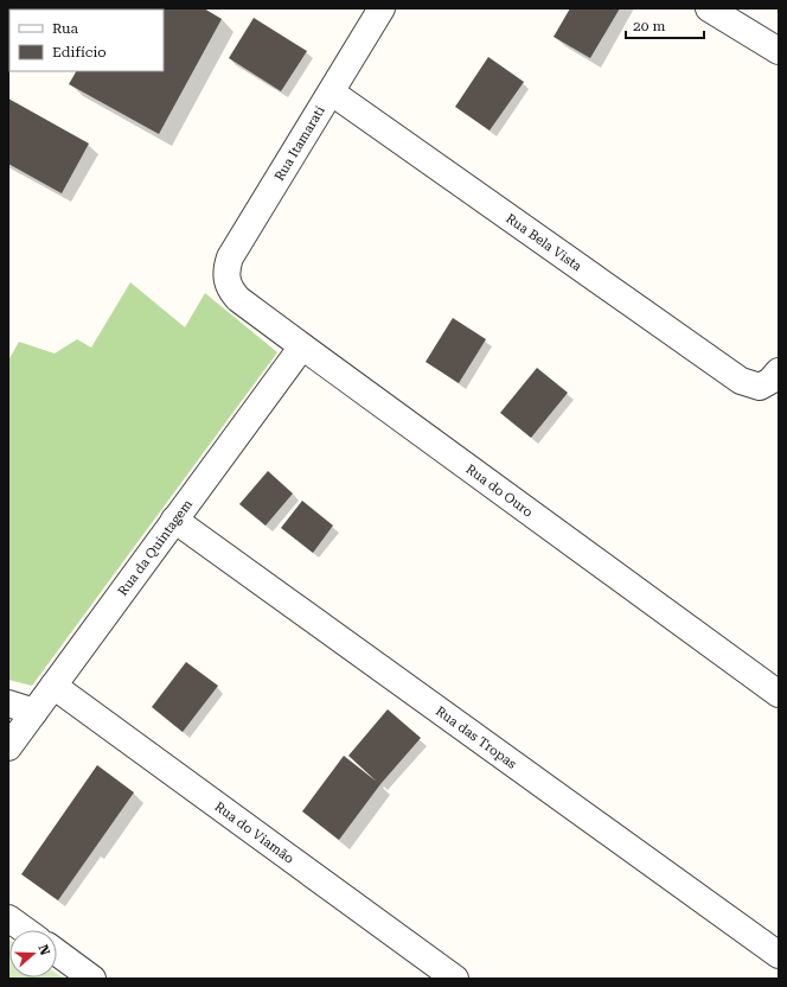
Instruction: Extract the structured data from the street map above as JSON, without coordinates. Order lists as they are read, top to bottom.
{
  "streets": {
    "street": [
      "Rua Itamarati",
      "Rua Bela Vista",
      "Rua do Ouro",
      "Rua da Quintagem",
      "Rua das Tropas",
      "Rua do Viamão"
    ]
  },
  "crossings": [
    ["Rua Itamarati", "Rua Bela Vista"],
    ["Rua Itamarati", "Rua do Ouro"],
    ["Rua do Ouro", "Rua da Quintagem"],
    ["Rua da Quintagem", "Rua das Tropas"],
    ["Rua da Quintagem", "Rua do Viamão"]
  ],
  "legend": ["Rua", "Edifício"],
  "scale_bar": "20 m",
  "north": "right"
}
